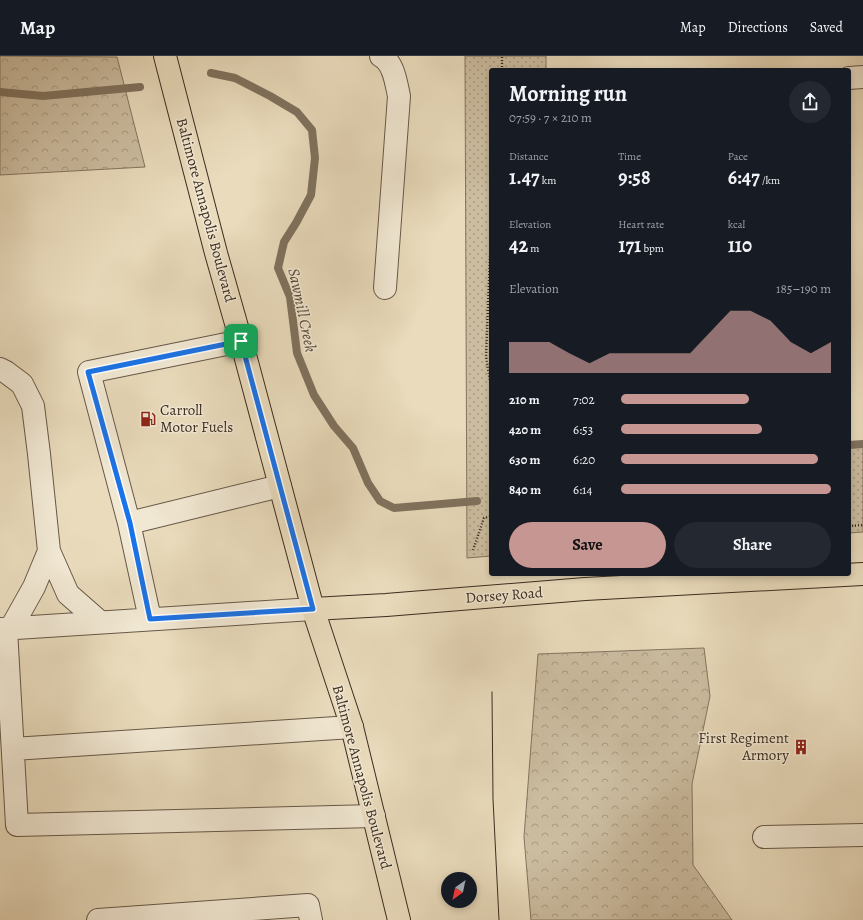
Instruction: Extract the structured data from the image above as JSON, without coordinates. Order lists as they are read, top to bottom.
{
  "streets": {
    "main road": ["Baltimore Annapolis Boulevard", "Dorsey Road"]
  },
  "crossings": [
    ["Baltimore Annapolis Boulevard", "Dorsey Road"]
  ],
  "water": ["Sawmill Creek"],
  "places": {
    "fuel station": ["Carroll Motor Fuels"],
    "building": ["First Regiment Armory"]
  },
  "north": "bottom left",
  "page": {
    "header": "Map",
    "nav": ["Map", "Directions", "Saved"],
    "heading": ["Morning run", "07:59 · 7 × 210 m"],
    "stats": [
      ["Distance", "1.47 km"],
      ["Time", "9:58"],
      ["Pace", "6:47 /km"],
      ["Elevation", "42 m"],
      ["Heart rate", "171 bpm"],
      ["kcal", "110"]
    ],
    "chart": ["Elevation", "185–190 m"],
    "list": [
      {
        "name": "210 m",
        "note": "7:02"
      },
      {
        "name": "420 m",
        "note": "6:53"
      },
      {
        "name": "630 m",
        "note": "6:20"
      },
      {
        "name": "840 m",
        "note": "6:14"
      }
    ],
    "buttons": ["Save", "Share"]
  }
}
